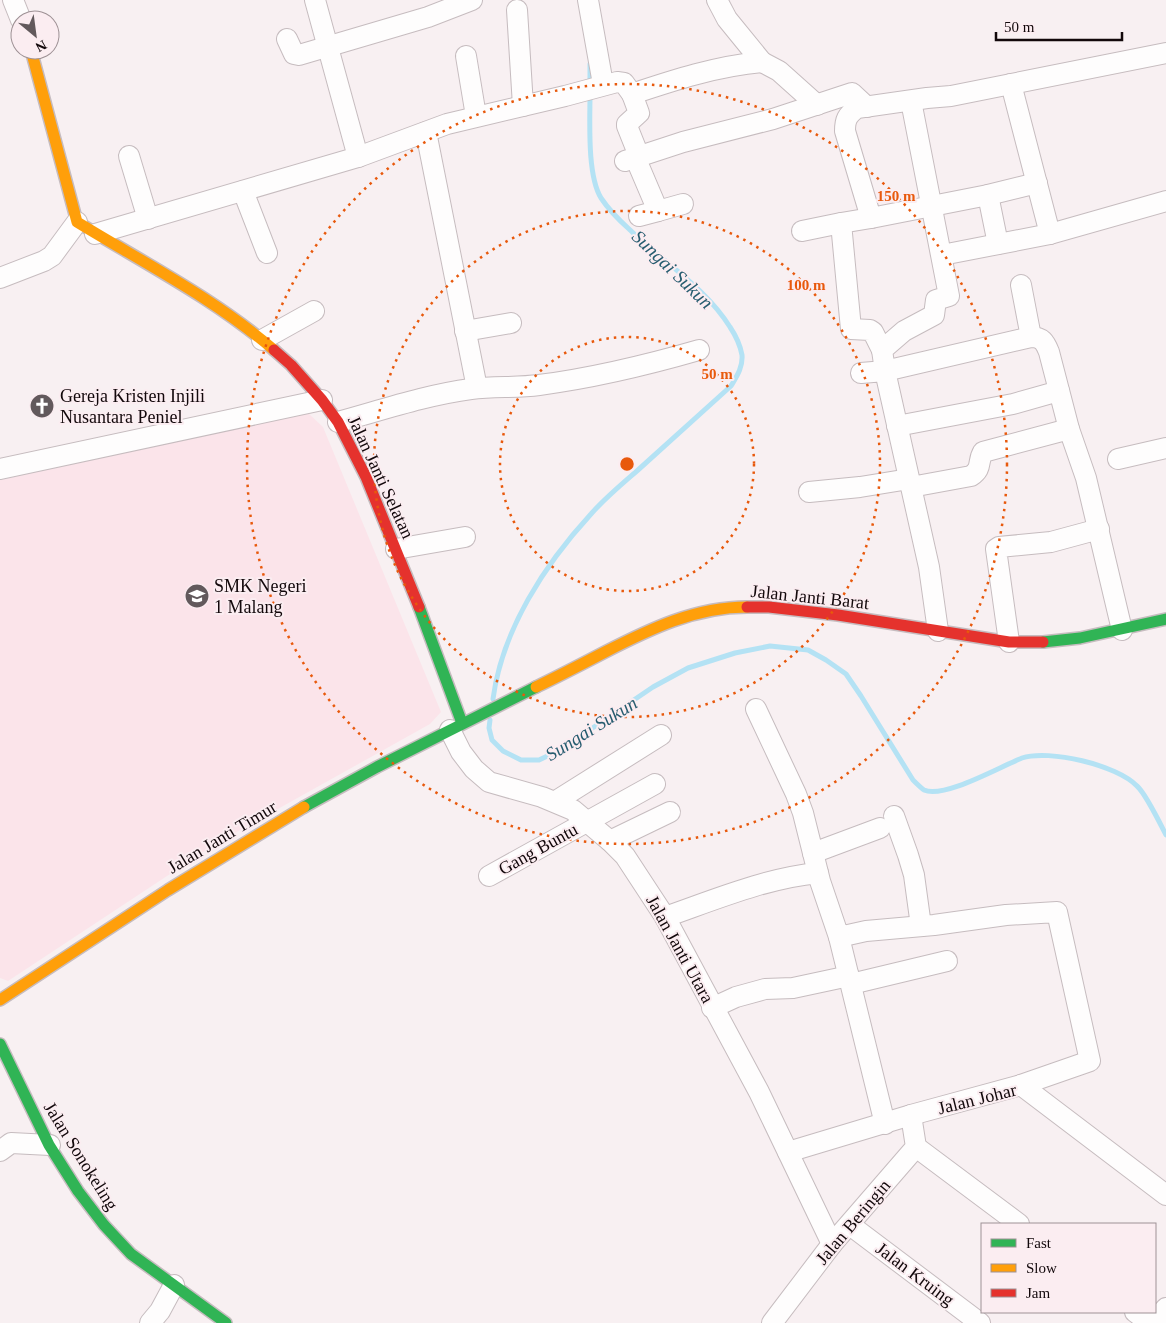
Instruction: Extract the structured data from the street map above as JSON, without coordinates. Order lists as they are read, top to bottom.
{
  "streets": {
    "street": [
      "Jalan Janti Selatan",
      "Jalan Janti Barat",
      "Jalan Janti Timur",
      "Gang Buntu",
      "Jalan Janti Utara",
      "Jalan Johar",
      "Jalan Sonokeling",
      "Jalan Beringin",
      "Jalan Kruing"
    ]
  },
  "crossings": [
    ["Jalan Janti Selatan", "Jalan Janti Barat"],
    ["Jalan Janti Selatan", "Jalan Janti Timur"],
    ["Jalan Janti Selatan", "Jalan Janti Utara"],
    ["Jalan Janti Barat", "Jalan Janti Timur"],
    ["Jalan Janti Barat", "Jalan Janti Utara"],
    ["Jalan Janti Timur", "Jalan Janti Utara"],
    ["Gang Buntu", "Jalan Janti Utara"],
    ["Jalan Janti Utara", "Jalan Johar"],
    ["Jalan Janti Utara", "Jalan Beringin"],
    ["Jalan Beringin", "Jalan Kruing"]
  ],
  "water": ["Sungai Sukun"],
  "places": {
    "church": ["Gereja Kristen Injili Nusantara Peniel"],
    "school or university": ["SMK Negeri 1 Malang"]
  },
  "legend": ["Fast", "Slow", "Jam"],
  "scale_bar": "50 m",
  "north": "bottom right",
  "rings": ["150 m", "100 m", "50 m"]
}
